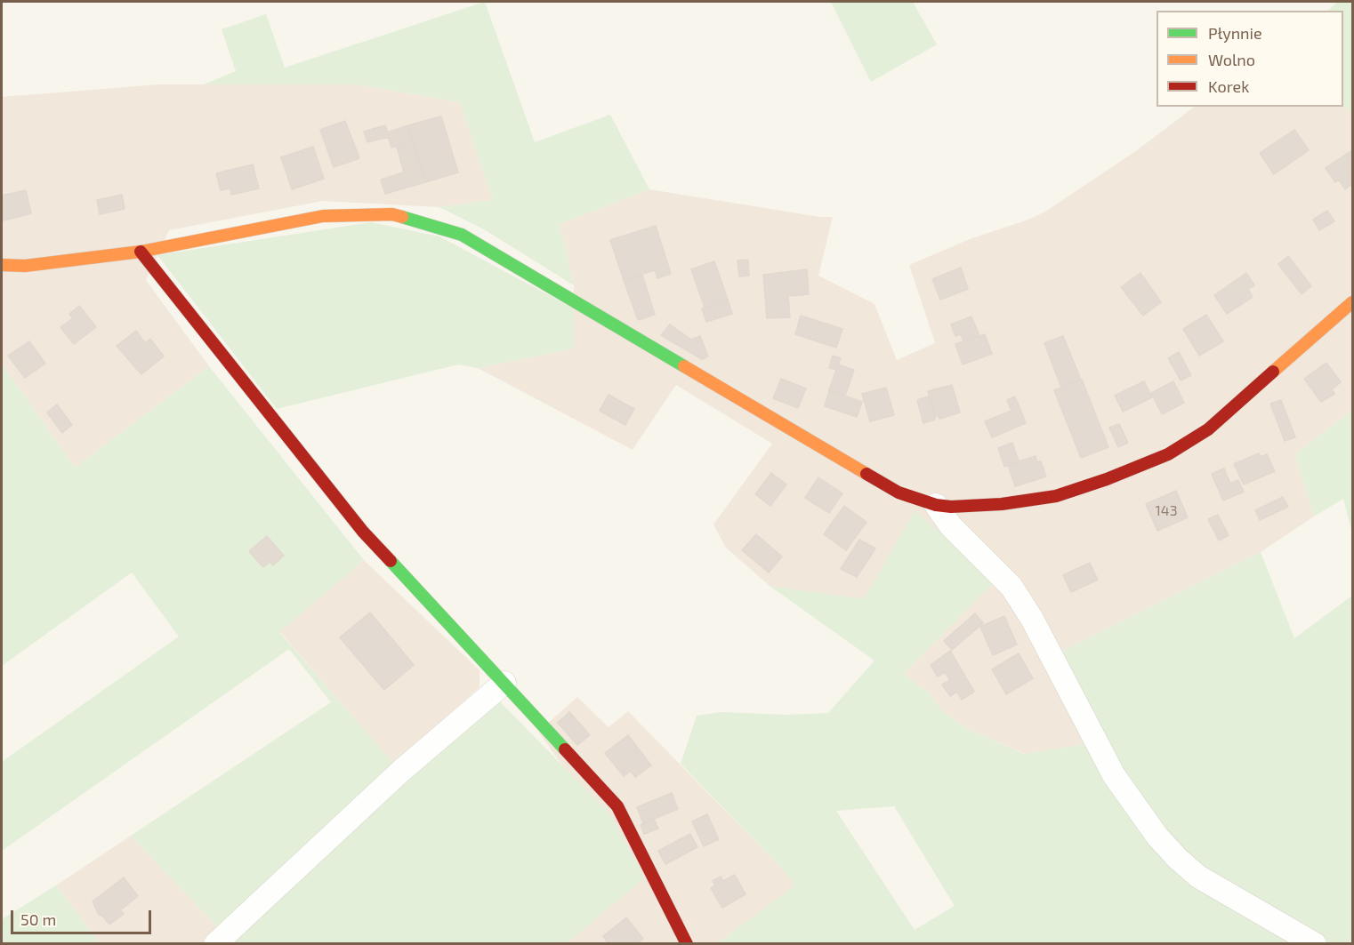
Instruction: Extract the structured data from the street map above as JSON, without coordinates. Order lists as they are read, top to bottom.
{
  "house_numbers": ["143"],
  "legend": ["Płynnie", "Wolno", "Korek"],
  "scale_bar": "50 m"
}
